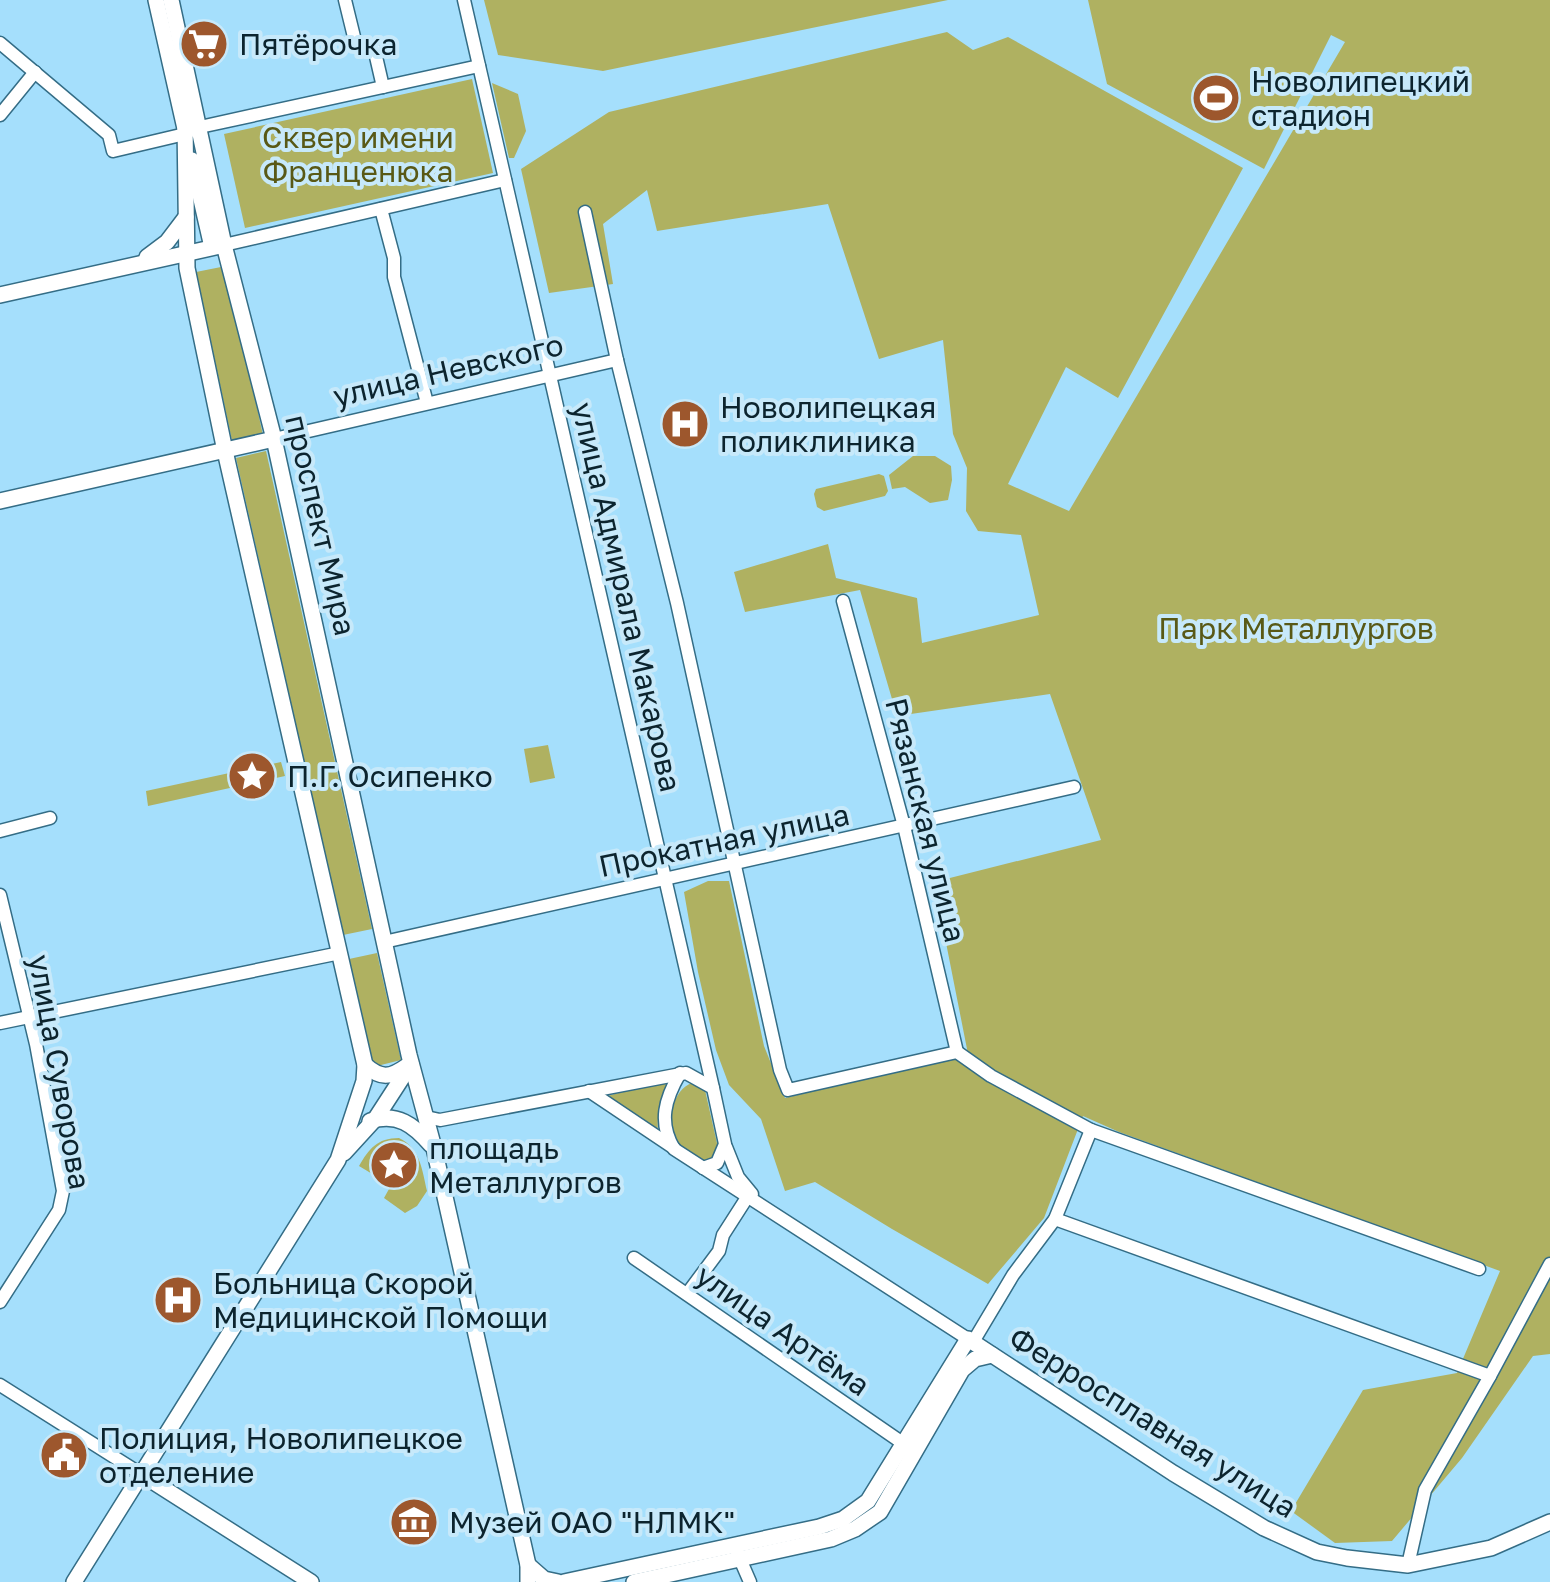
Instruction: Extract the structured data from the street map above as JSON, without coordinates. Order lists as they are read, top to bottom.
{
  "streets": {
    "main road": ["улица Невского", "проспект Мира", "Ферросплавная улица"],
    "street": [
      "улица Адмирала Макарова",
      "Рязанская улица",
      "Прокатная улица",
      "улица Суворова",
      "улица Артёма"
    ]
  },
  "crossings": [
    ["улица Невского", "проспект Мира"],
    ["улица Невского", "улица Адмирала Макарова"],
    ["проспект Мира", "Прокатная улица"],
    ["улица Адмирала Макарова", "Прокатная улица"],
    ["Рязанская улица", "Прокатная улица"]
  ],
  "parks": ["Сквер имени Франценюка", "Парк Металлургов"],
  "places": {
    "supermarket": ["Пятёрочка"],
    "sports": ["Новолипецкий стадион"],
    "hospital": ["Новолипецкая поликлиника", "Больница Скорой Медицинской Помощи"],
    "place": ["П.Г. Осипенко", "площадь Металлургов"],
    "public building": ["Полиция, Новолипецкое отделение"],
    "museum": ["Музей ОАО \"НЛМК\""]
  }
}
